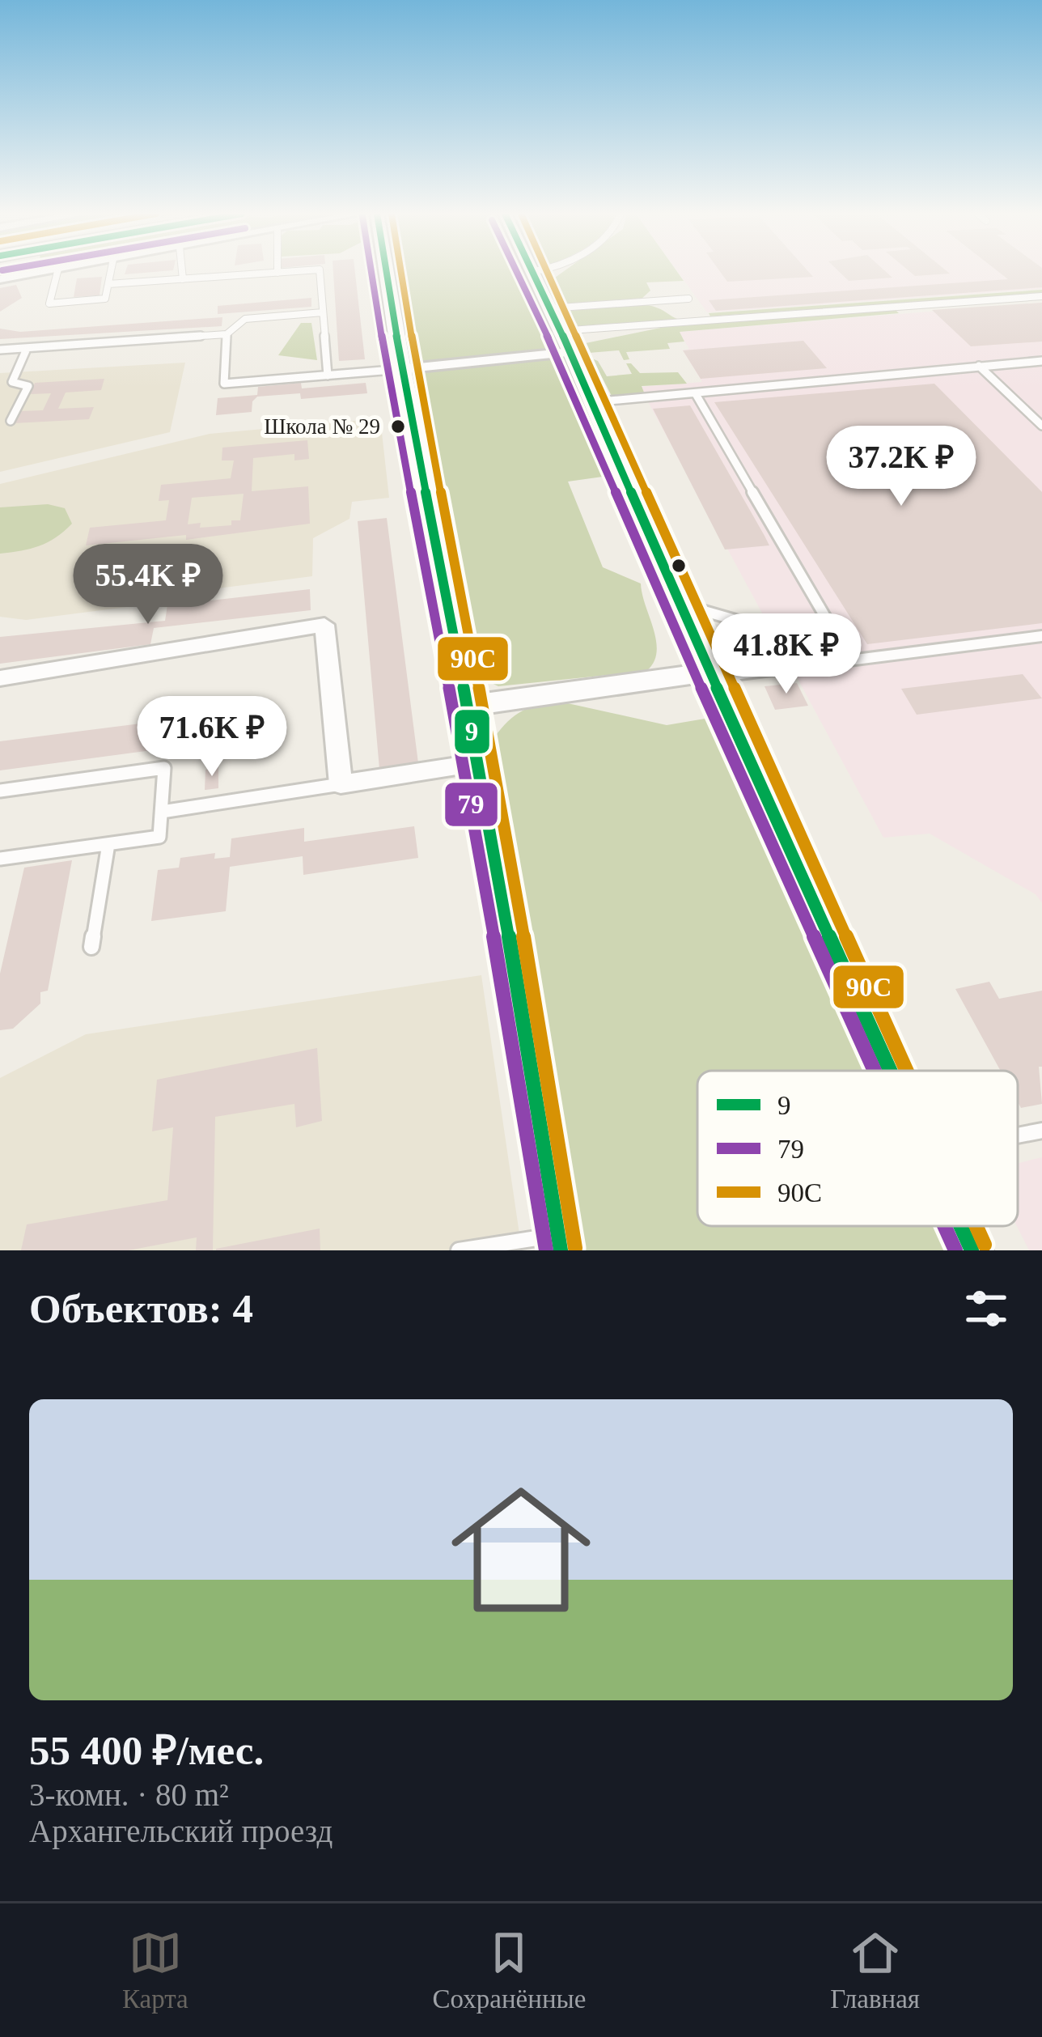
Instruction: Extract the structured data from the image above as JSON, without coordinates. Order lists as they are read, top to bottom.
{
  "places": ["Школа № 29"],
  "lines": ["transit line 9", "transit line 79", "transit line 90С"],
  "legend": ["9", "79", "90С"],
  "page": {
    "price": [
      "37.2K ₽",
      "55.4K ₽",
      "41.8K ₽",
      "71.6K ₽"
    ],
    "heading": "Объектов: 4",
    "list": [
      {
        "name": "55 400 ₽/мес.",
        "note": "3-комн. · 80 m² · Архангельский проезд"
      }
    ],
    "tabs": ["Карта", "Сохранённые", "Главная"]
  }
}
